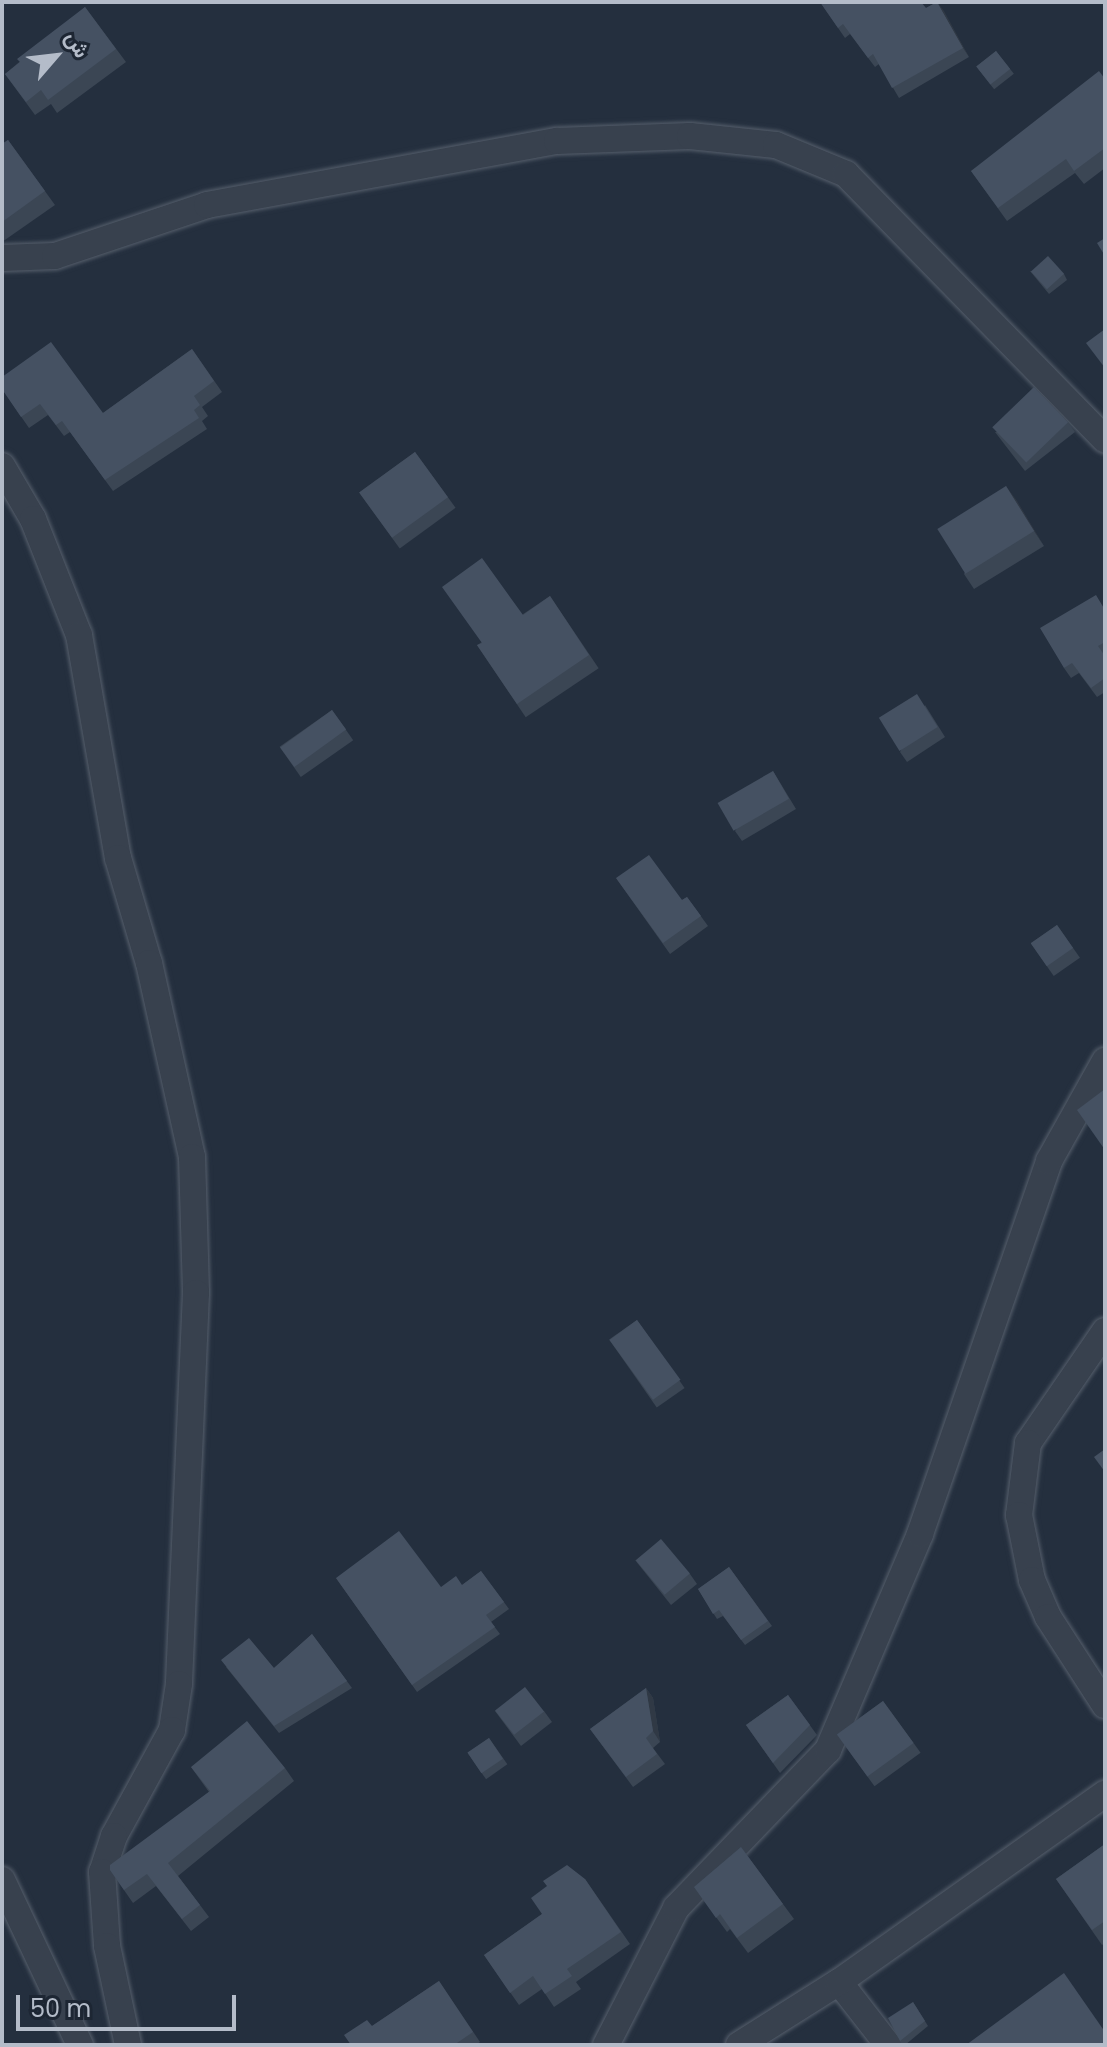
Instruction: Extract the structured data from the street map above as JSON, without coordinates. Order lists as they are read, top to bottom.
{
  "scale_bar": "50 m",
  "north": "top right"
}
